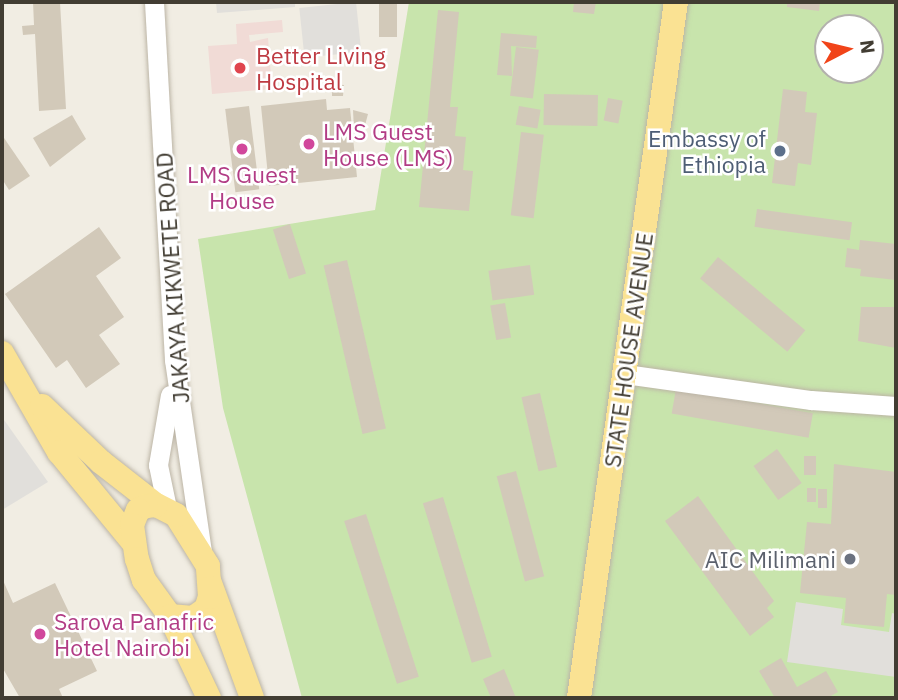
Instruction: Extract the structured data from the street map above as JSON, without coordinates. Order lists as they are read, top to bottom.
{
  "streets": {
    "main road": ["STATE HOUSE AVENUE"],
    "street": ["JAKAYA KIKWETE ROAD"]
  },
  "places": [
    "Better Living Hospital",
    "LMS Guest House (LMS)",
    "LMS Guest House",
    "Embassy of Ethiopia",
    "AIC Milimani",
    "Sarova Panafric Hotel Nairobi"
  ],
  "north": "right"
}
